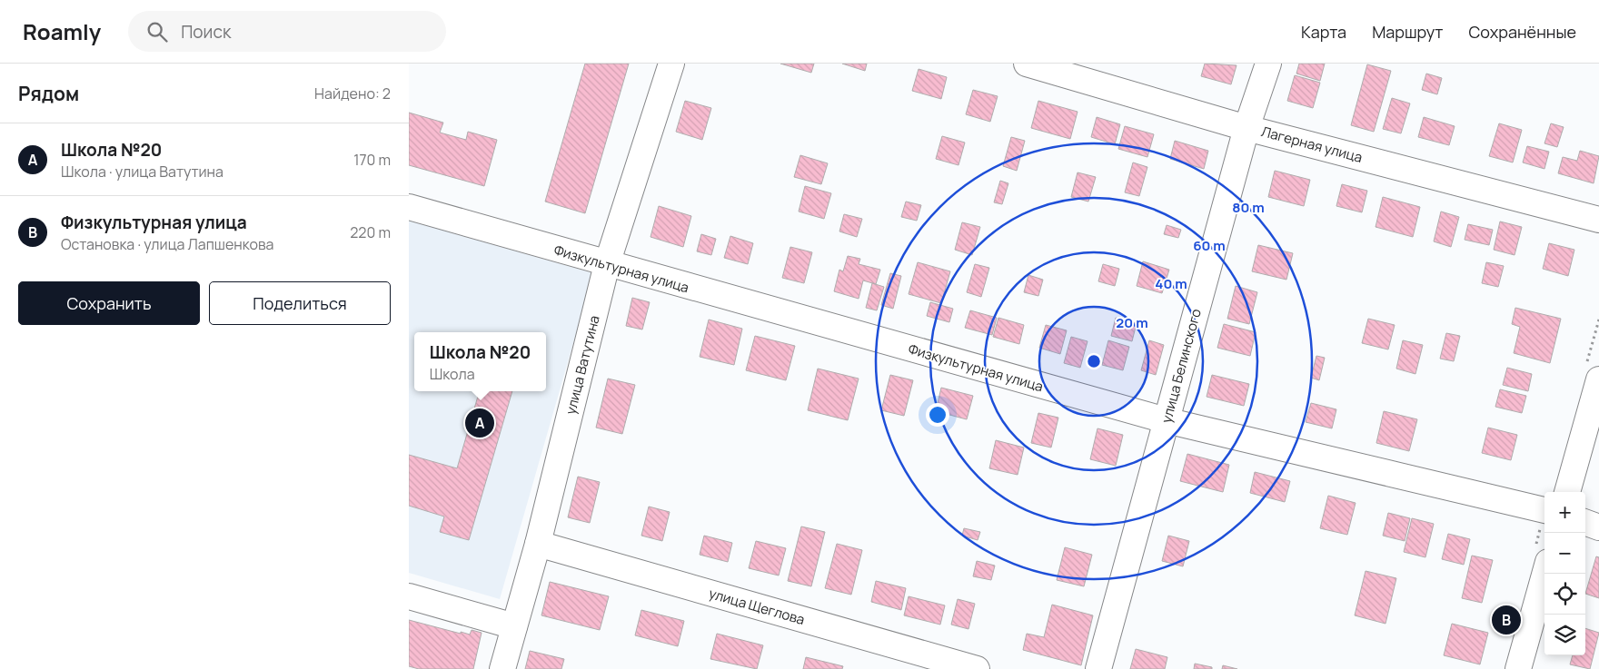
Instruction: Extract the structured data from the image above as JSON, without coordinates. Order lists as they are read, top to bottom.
{
  "streets": {
    "street": [
      "Лагерная улица",
      "Физкультурная улица",
      "улица Ватутина",
      "улица Белинского",
      "улица Щеглова"
    ]
  },
  "crossings": [
    ["Лагерная улица", "улица Белинского"],
    ["Физкультурная улица", "улица Ватутина"],
    ["Физкультурная улица", "улица Белинского"],
    ["улица Ватутина", "улица Щеглова"]
  ],
  "page": {
    "header": "Roamly",
    "search": "Поиск",
    "nav": ["Карта", "Маршрут", "Сохранённые"],
    "heading": ["Рядом", "Найдено: 2"],
    "list": [
      {
        "mark": "A",
        "name": "Школа №20",
        "note": "Школа · улица Ватутина",
        "value": "170 m"
      },
      {
        "mark": "B",
        "name": "Физкультурная улица",
        "note": "Остановка · улица Лапшенкова",
        "value": "220 m"
      }
    ],
    "buttons": ["Сохранить", "Поделиться"],
    "popup": ["Школа №20", "Школа"],
    "pins": ["A", "B"],
    "map_buttons": ["+", "−"]
  },
  "rings": [
    "80 m",
    "60 m",
    "40 m",
    "20 m"
  ]
}
